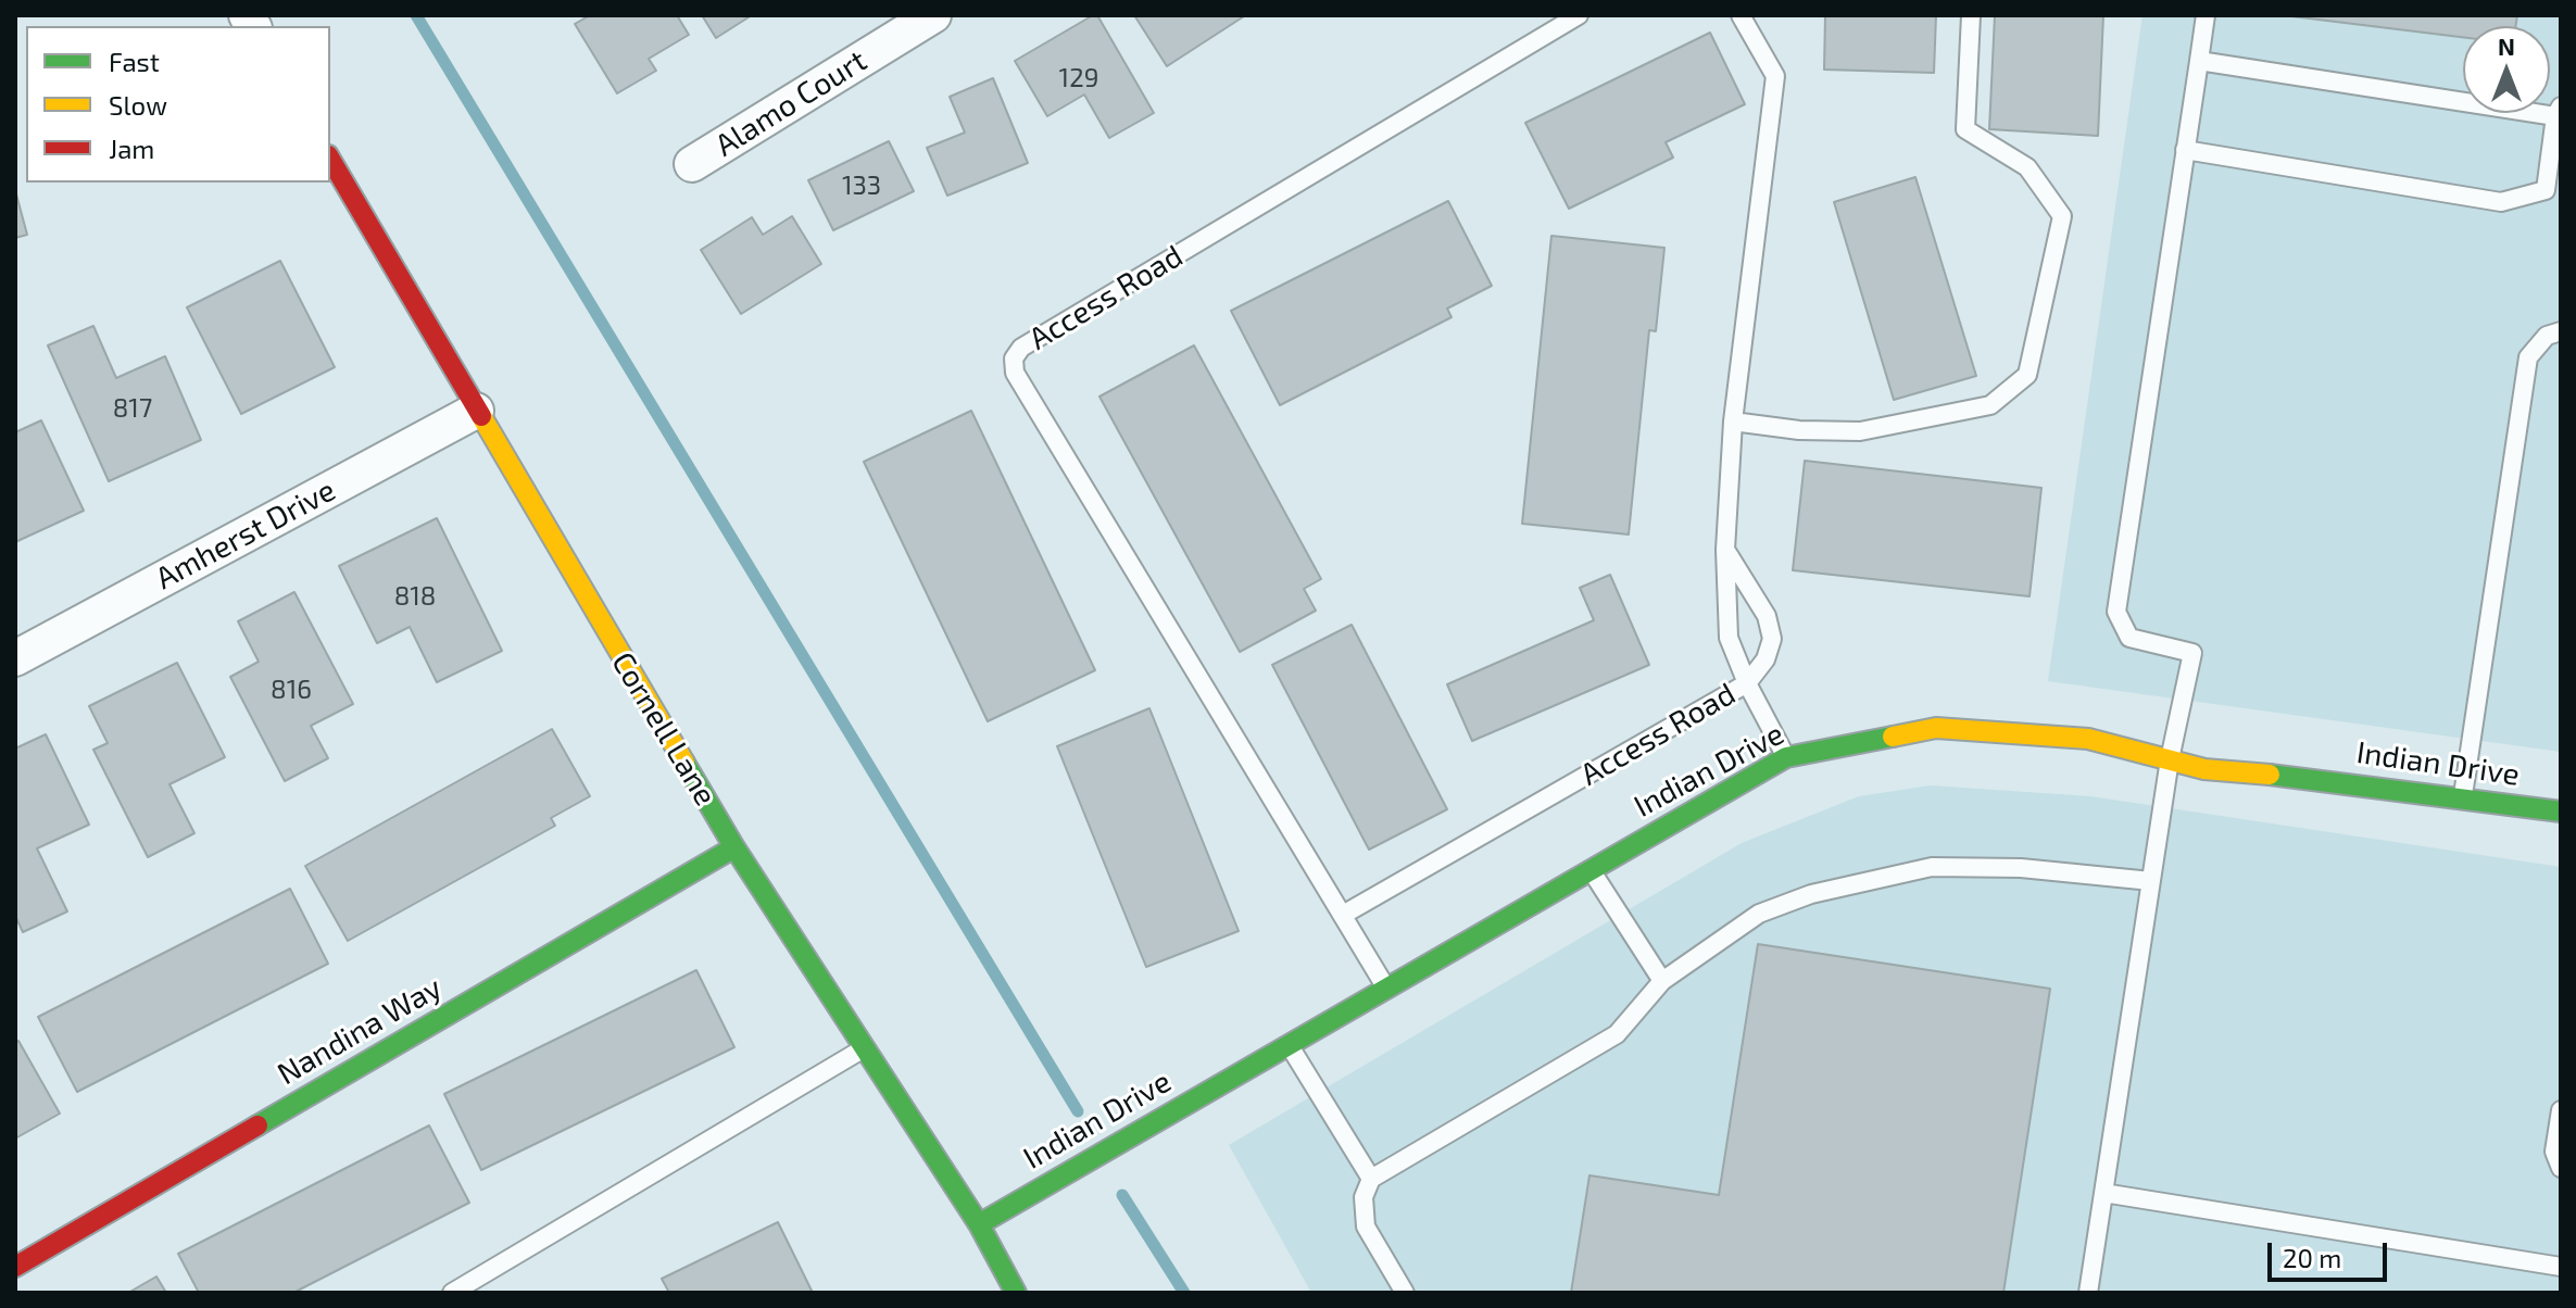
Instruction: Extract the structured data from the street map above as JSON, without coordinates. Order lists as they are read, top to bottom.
{
  "streets": {
    "street": [
      "Alamo Court",
      "Amherst Drive",
      "Cornell Lane",
      "Indian Drive",
      "Nandina Way"
    ],
    "lane": ["Access Road"]
  },
  "crossings": [
    ["Access Road", "Indian Drive"],
    ["Amherst Drive", "Cornell Lane"],
    ["Cornell Lane", "Indian Drive"],
    ["Cornell Lane", "Nandina Way"]
  ],
  "house_numbers": [
    "129",
    "133",
    "817",
    "818",
    "816"
  ],
  "legend": ["Fast", "Slow", "Jam"],
  "scale_bar": "20 m",
  "north": "top"
}
